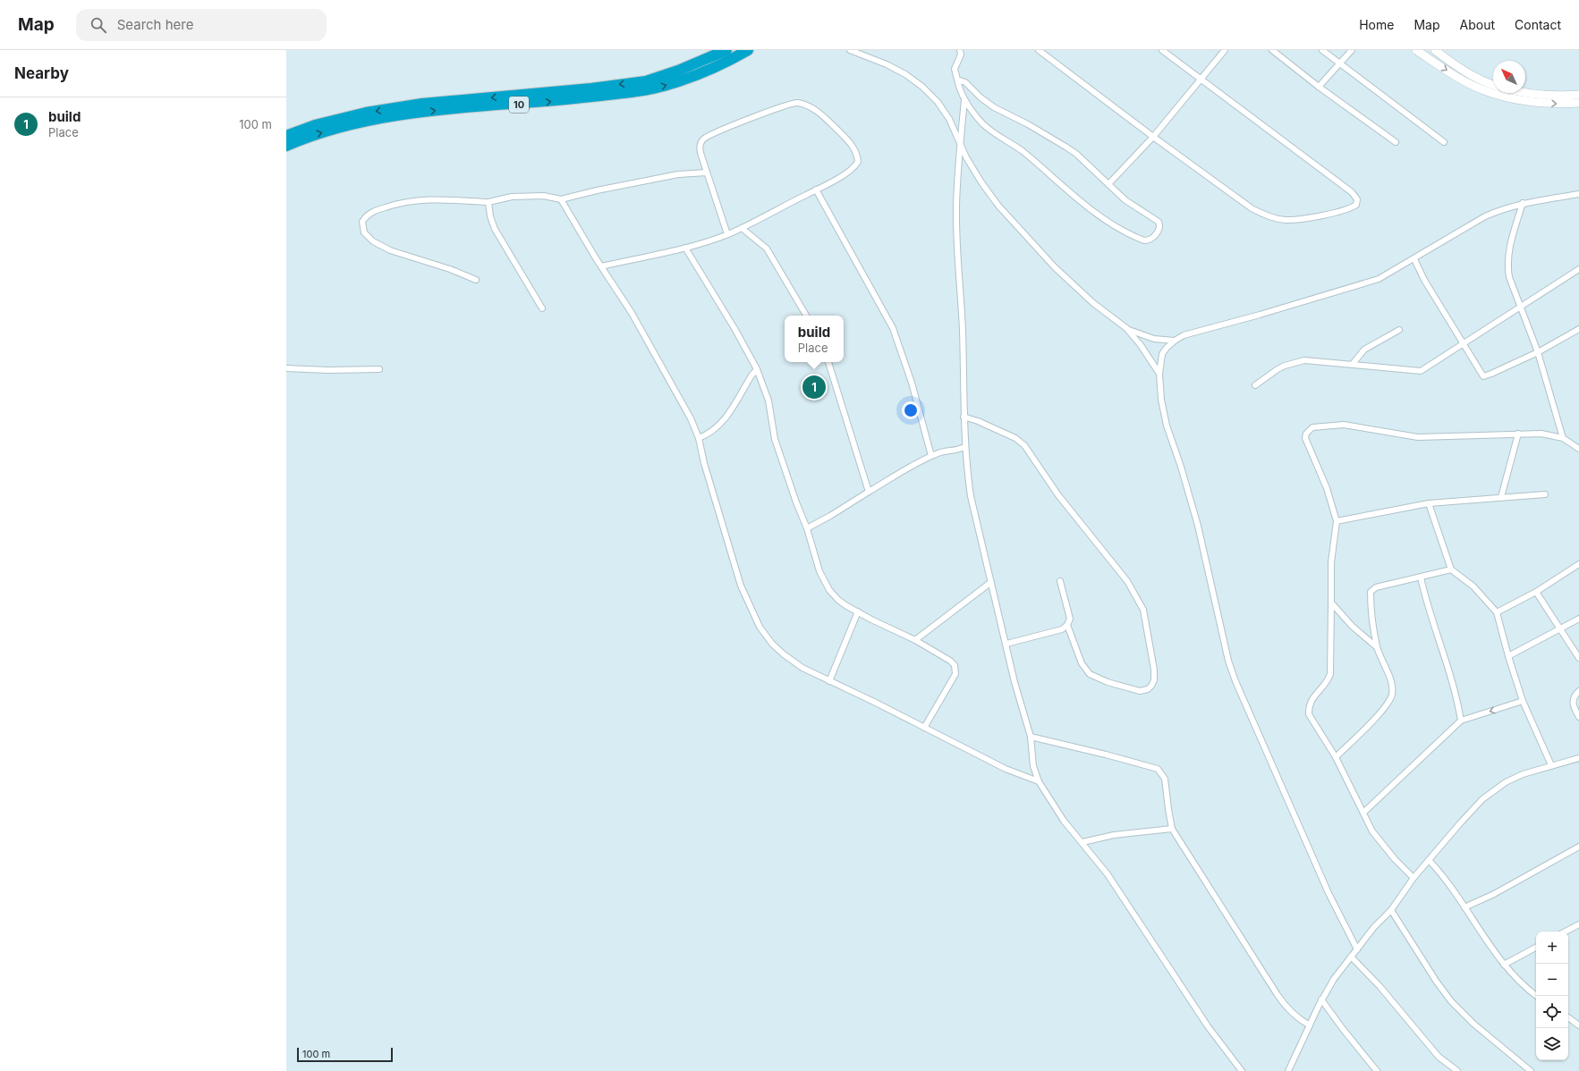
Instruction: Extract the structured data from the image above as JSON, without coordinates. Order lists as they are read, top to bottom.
{
  "streets": {
    "highway": ["10"]
  },
  "scale_bar": "100 m",
  "north": "top left",
  "page": {
    "header": "Map",
    "search": "Search here",
    "nav": [
      "Home",
      "Map",
      "About",
      "Contact"
    ],
    "heading": "Nearby",
    "list": [
      {
        "mark": "1",
        "name": "build",
        "note": "Place",
        "value": "100 m"
      }
    ],
    "popup": ["build", "Place"],
    "pins": "1",
    "map_buttons": ["+", "−"],
    "scale": "100 m"
  }
}
